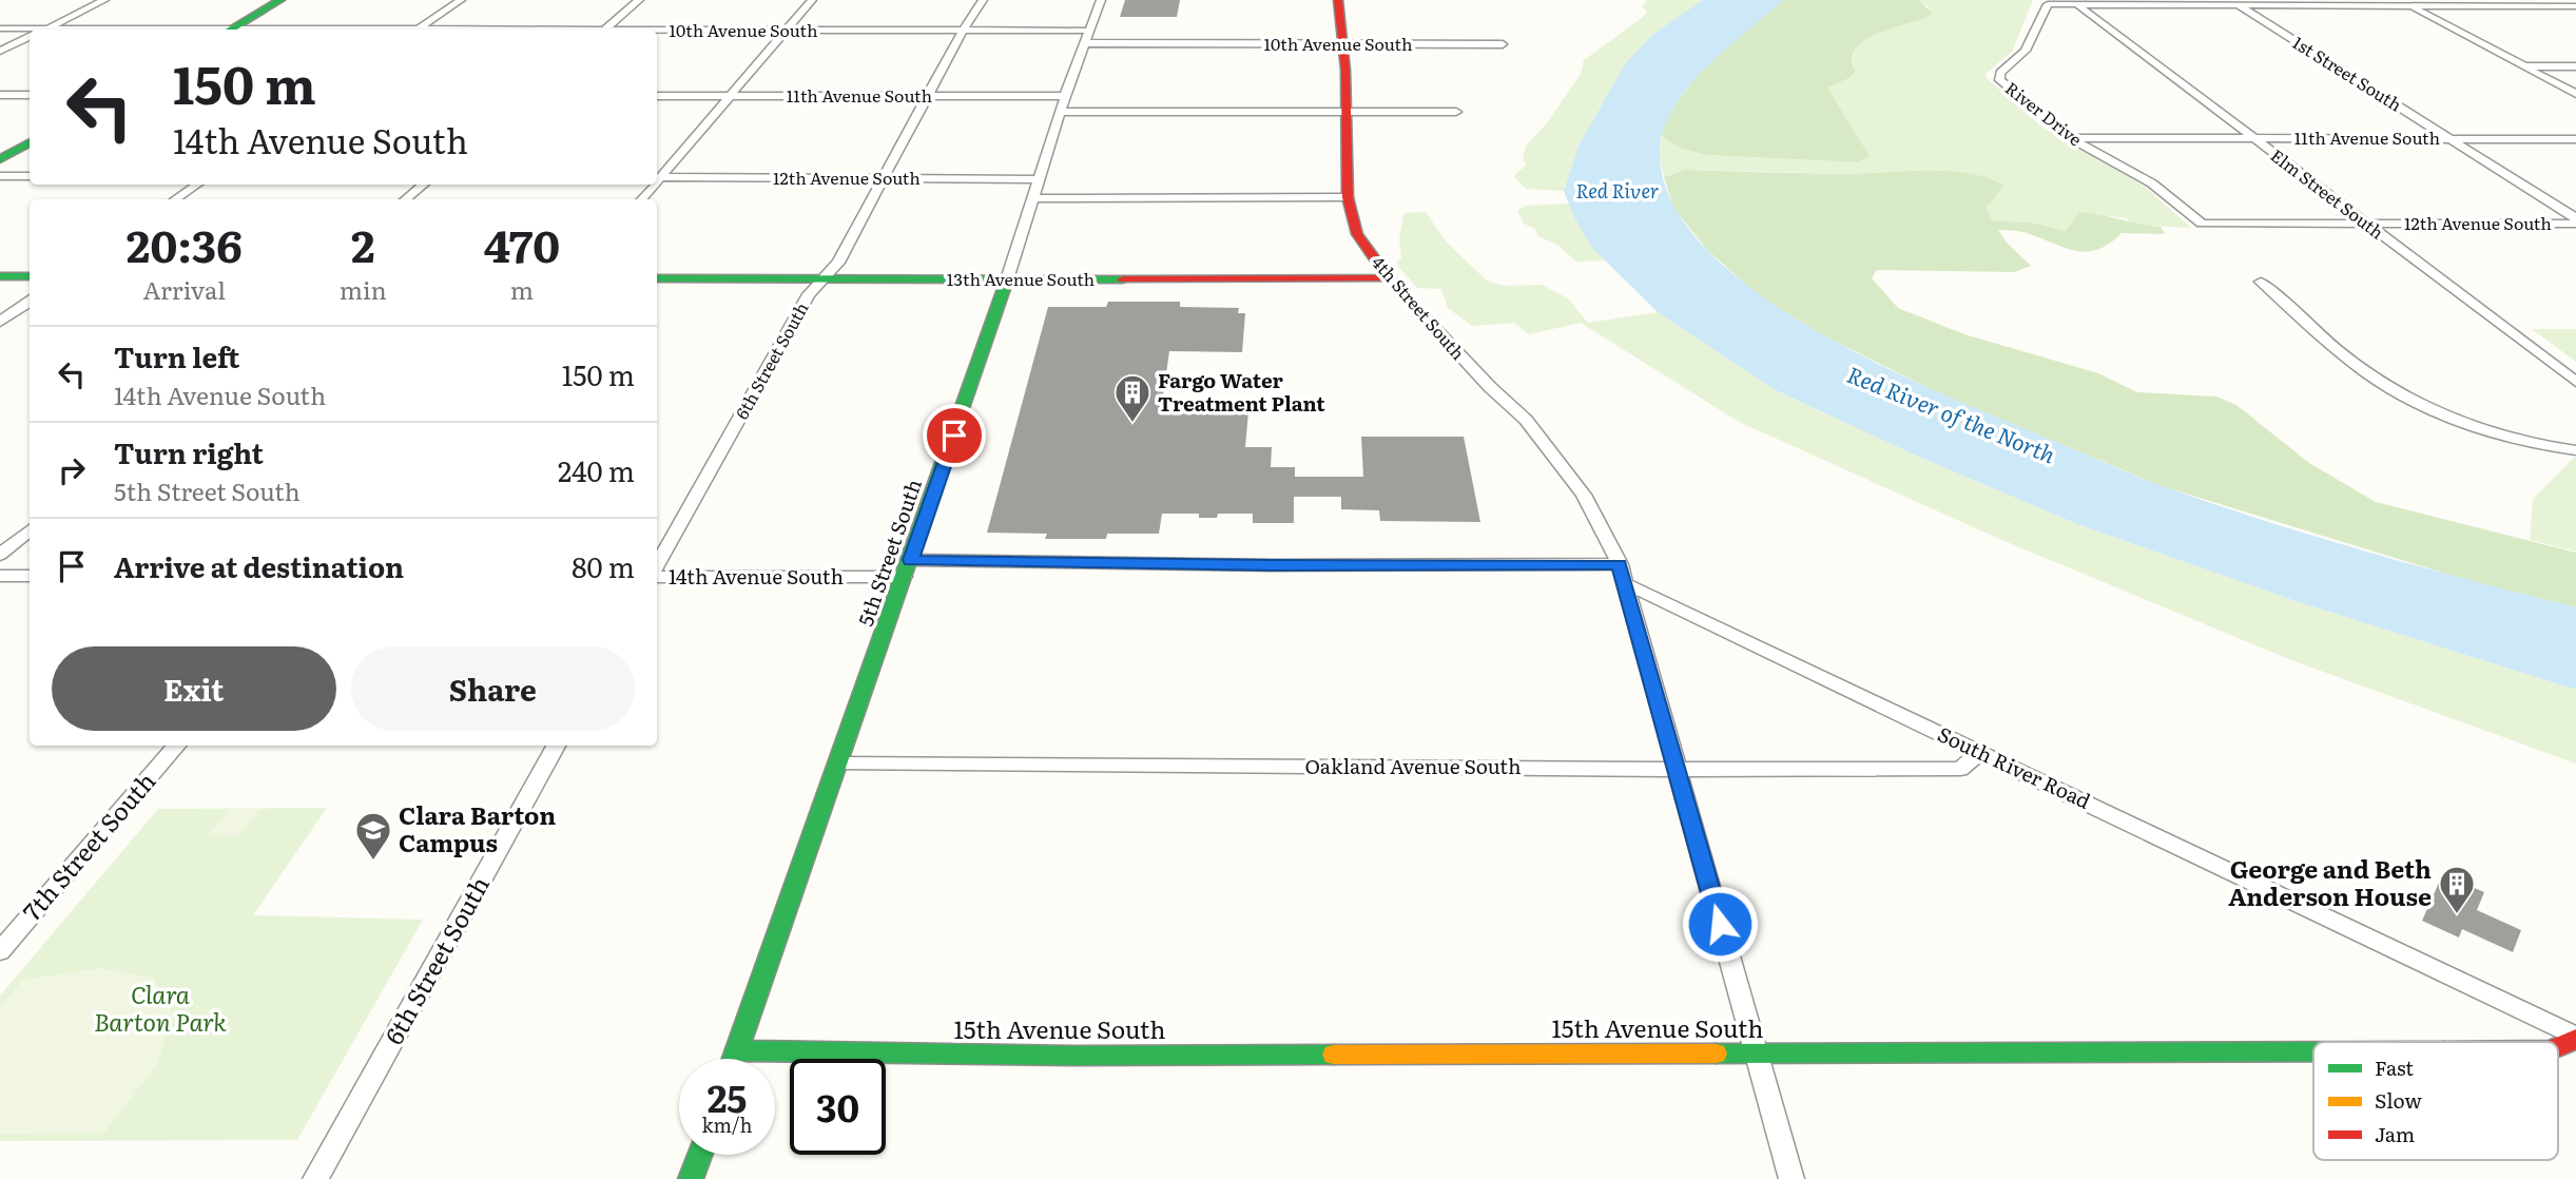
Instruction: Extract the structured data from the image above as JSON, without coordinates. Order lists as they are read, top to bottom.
{
  "streets": {
    "street": [
      "10th Avenue South",
      "1st Street South",
      "11th Avenue South",
      "River Drive",
      "12th Avenue South",
      "Elm Street South",
      "13th Avenue South",
      "4th Street South",
      "6th Street South",
      "5th Street South",
      "14th Avenue South",
      "Oakland Avenue South",
      "South River Road",
      "7th Street South",
      "15th Avenue South"
    ]
  },
  "crossings": [
    ["10th Avenue South", "4th Street South"],
    ["10th Avenue South", "6th Street South"],
    ["10th Avenue South", "5th Street South"],
    ["1st Street South", "11th Avenue South"],
    ["1st Street South", "12th Avenue South"],
    ["11th Avenue South", "River Drive"],
    ["11th Avenue South", "Elm Street South"],
    ["11th Avenue South", "6th Street South"],
    ["11th Avenue South", "5th Street South"],
    ["River Drive", "12th Avenue South"],
    ["12th Avenue South", "Elm Street South"],
    ["12th Avenue South", "6th Street South"],
    ["12th Avenue South", "5th Street South"],
    ["13th Avenue South", "4th Street South"],
    ["13th Avenue South", "6th Street South"],
    ["13th Avenue South", "5th Street South"],
    ["5th Street South", "14th Avenue South"],
    ["5th Street South", "Oakland Avenue South"],
    ["5th Street South", "15th Avenue South"],
    ["Oakland Avenue South", "South River Road"],
    ["South River Road", "15th Avenue South"]
  ],
  "water": ["Red River", "Red River of the North"],
  "parks": ["Clara Barton Park"],
  "places": {
    "building": ["Fargo Water Treatment Plant", "George and Beth Anderson House"],
    "school or university": ["Clara Barton Campus"]
  },
  "legend": ["Fast", "Slow", "Jam"],
  "page": {
    "turn": ["150 m", "14th Avenue South"],
    "eta": [
      "20:36",
      "Arrival",
      "2",
      "min",
      "470",
      "m"
    ],
    "list": [
      {
        "name": "Turn left",
        "note": "14th Avenue South",
        "value": "150 m"
      },
      {
        "name": "Turn right",
        "note": "5th Street South",
        "value": "240 m"
      },
      {
        "name": "Arrive at destination",
        "value": "80 m"
      }
    ],
    "buttons": ["Exit", "Share"],
    "speed": "25 km/h",
    "limit": "30"
  }
}
